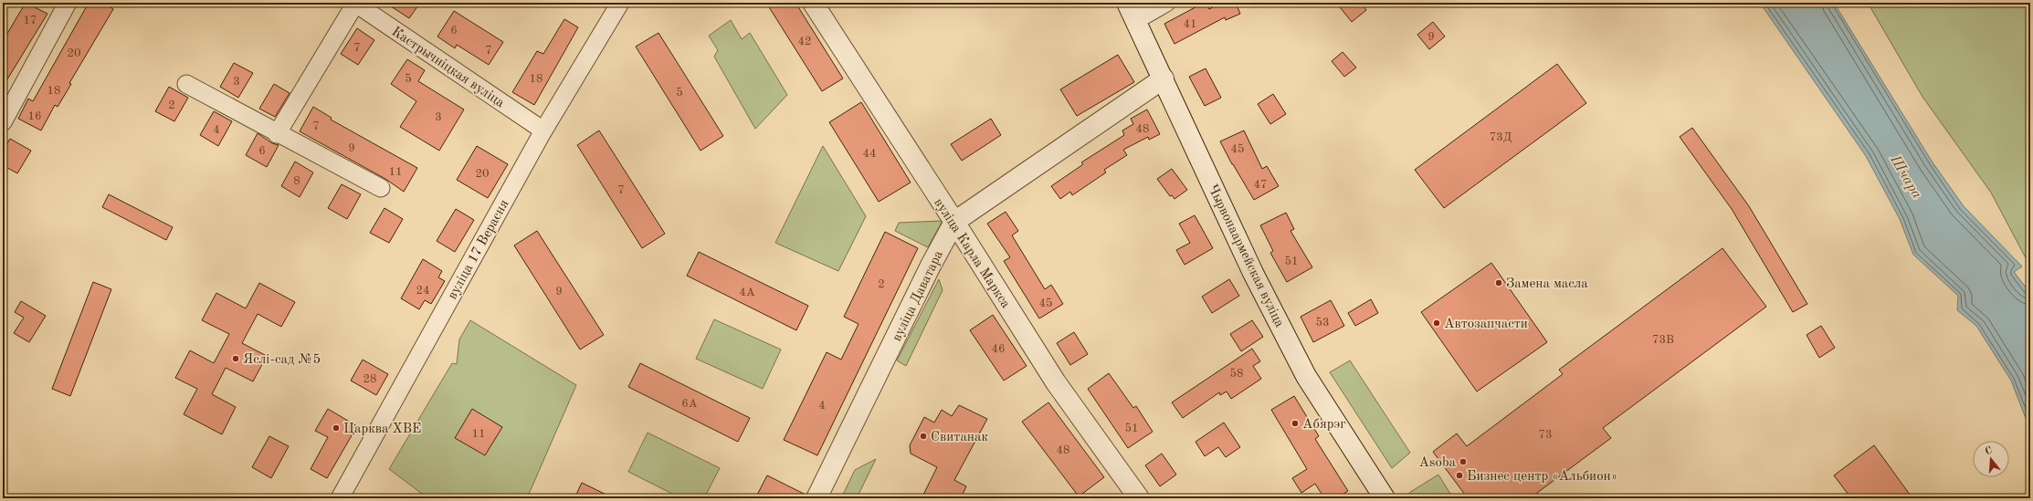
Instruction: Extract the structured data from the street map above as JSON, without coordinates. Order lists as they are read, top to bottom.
{
  "streets": {
    "street": [
      "Кастрычніцкая вуліца",
      "вуліца 17 Верасня",
      "вуліца Карла Маркса",
      "Чырвонаармейская вуліца",
      "вуліца Даватара"
    ]
  },
  "crossings": [
    ["Кастрычніцкая вуліца", "вуліца 17 Верасня"],
    ["вуліца Карла Маркса", "вуліца Даватара"],
    ["Чырвонаармейская вуліца", "вуліца Даватара"]
  ],
  "water": ["Шчара"],
  "places": [
    "Замена масла",
    "Автозапчасти",
    "Яслі-сад №5",
    "Абярэг",
    "Царква ХВЕ",
    "Свитанак",
    "Asoba",
    "Бизнес центр «Альбион»"
  ],
  "house_numbers": [
    "17",
    "41",
    "6",
    "9",
    "42",
    "7",
    "7",
    "20",
    "5",
    "18",
    "3",
    "18",
    "5",
    "2",
    "16",
    "3",
    "7",
    "48",
    "4",
    "73Д",
    "9",
    "45",
    "6",
    "44",
    "11",
    "20",
    "8",
    "47",
    "7",
    "51",
    "2",
    "24",
    "9",
    "4А",
    "45",
    "53",
    "73В",
    "46",
    "58",
    "28",
    "6А",
    "4",
    "51",
    "11",
    "73",
    "48"
  ],
  "north": "top"
}
